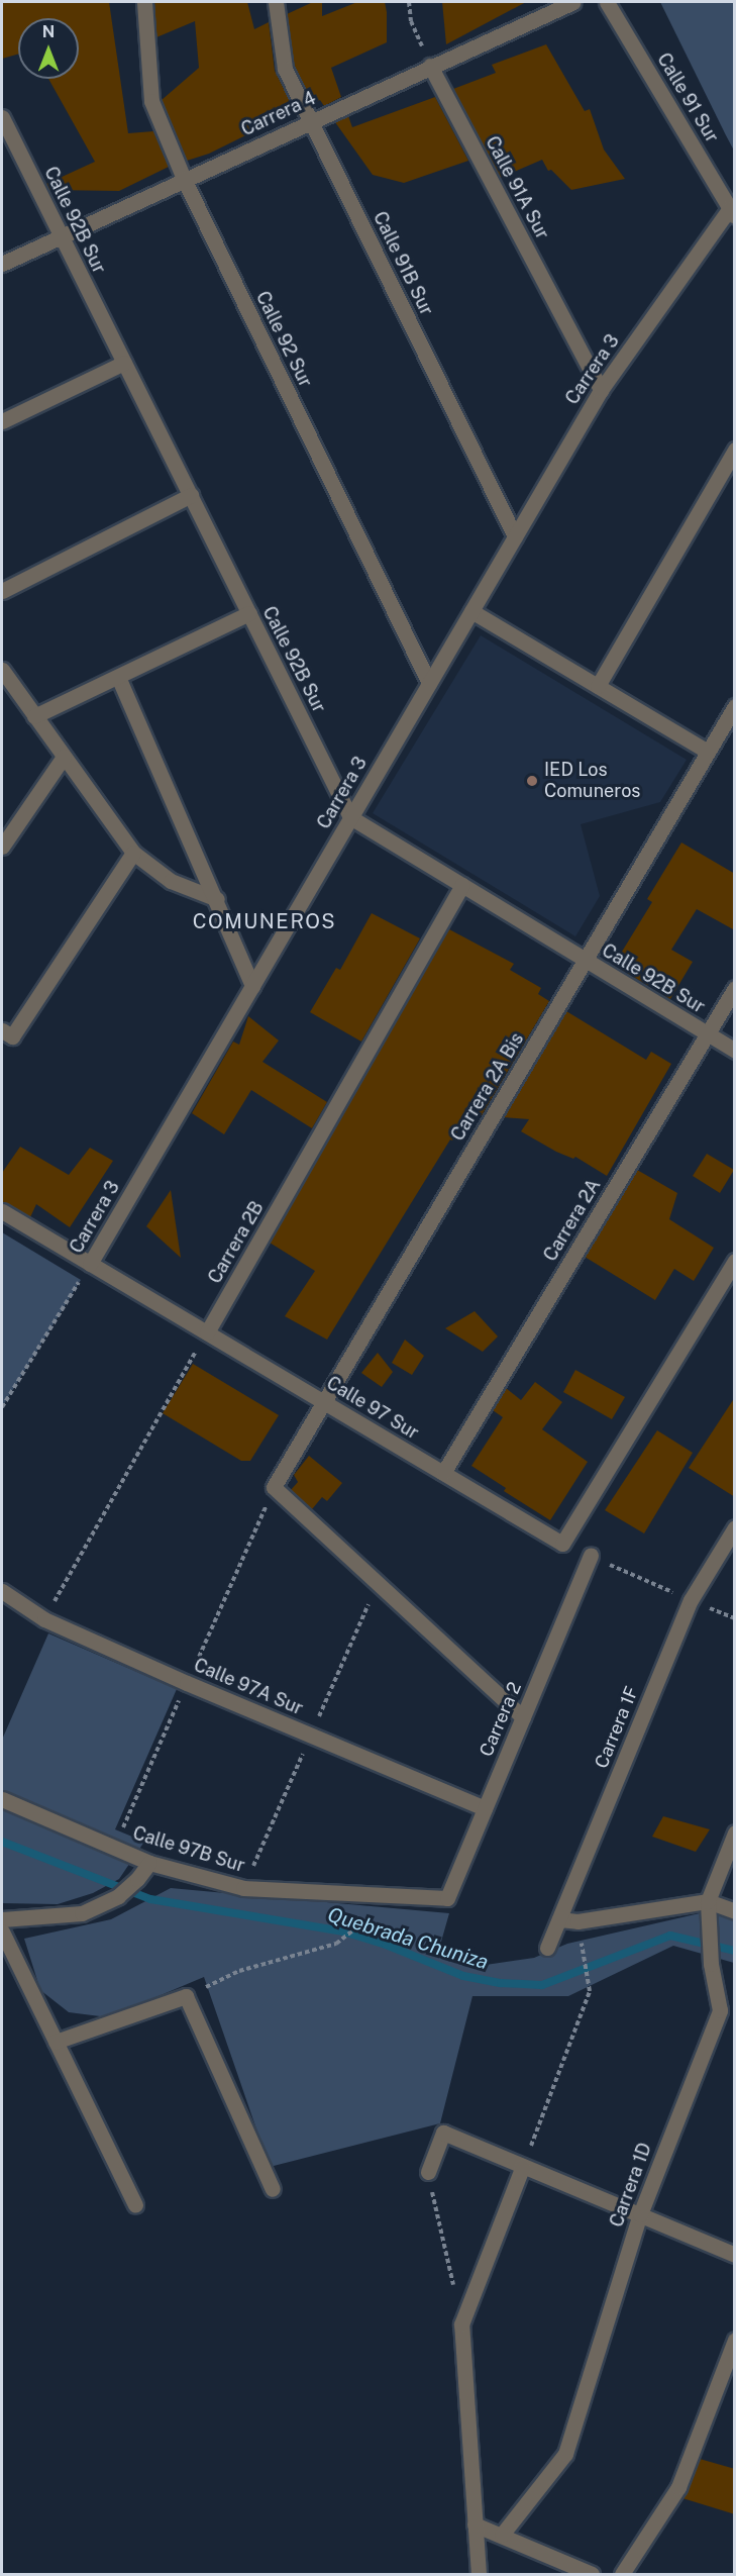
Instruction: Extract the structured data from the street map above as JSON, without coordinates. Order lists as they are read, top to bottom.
{
  "streets": {
    "street": [
      "Calle 91 Sur",
      "Carrera 4",
      "Calle 91A Sur",
      "Calle 92B Sur",
      "Calle 91B Sur",
      "Calle 92 Sur",
      "Carrera 3",
      "Carrera 2A Bis",
      "Carrera 2A",
      "Carrera 2B",
      "Calle 97 Sur",
      "Calle 97A Sur",
      "Carrera 2",
      "Carrera 1F",
      "Calle 97B Sur",
      "Carrera 1D"
    ]
  },
  "crossings": [
    ["Calle 91 Sur", "Carrera 3"],
    ["Carrera 4", "Calle 91A Sur"],
    ["Carrera 4", "Calle 92B Sur"],
    ["Carrera 4", "Calle 91B Sur"],
    ["Carrera 4", "Calle 92 Sur"],
    ["Calle 91A Sur", "Carrera 3"],
    ["Calle 92B Sur", "Carrera 3"],
    ["Calle 92B Sur", "Carrera 2A Bis"],
    ["Calle 92B Sur", "Carrera 2A"],
    ["Calle 92B Sur", "Carrera 2B"],
    ["Calle 91B Sur", "Carrera 3"],
    ["Calle 92 Sur", "Carrera 3"],
    ["Carrera 3", "Calle 97 Sur"],
    ["Carrera 2A Bis", "Calle 97 Sur"],
    ["Carrera 2A Bis", "Carrera 2"],
    ["Carrera 2A", "Calle 97 Sur"],
    ["Carrera 2B", "Calle 97 Sur"],
    ["Calle 97A Sur", "Carrera 2"],
    ["Carrera 2", "Calle 97B Sur"]
  ],
  "districts": ["COMUNEROS"],
  "water": ["Quebrada Chuniza"],
  "places": ["IED Los Comuneros"],
  "north": "top"
}
